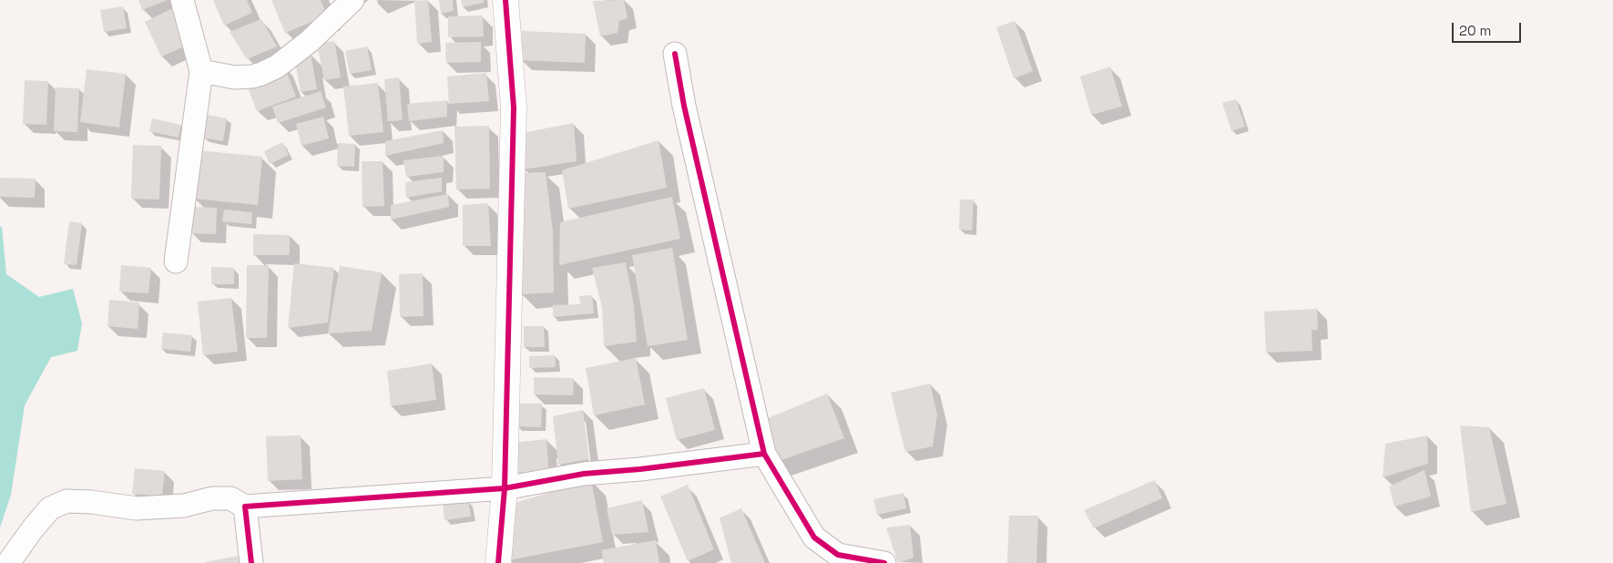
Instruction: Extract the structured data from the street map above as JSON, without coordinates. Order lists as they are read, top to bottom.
{
  "scale_bar": "20 m"
}
